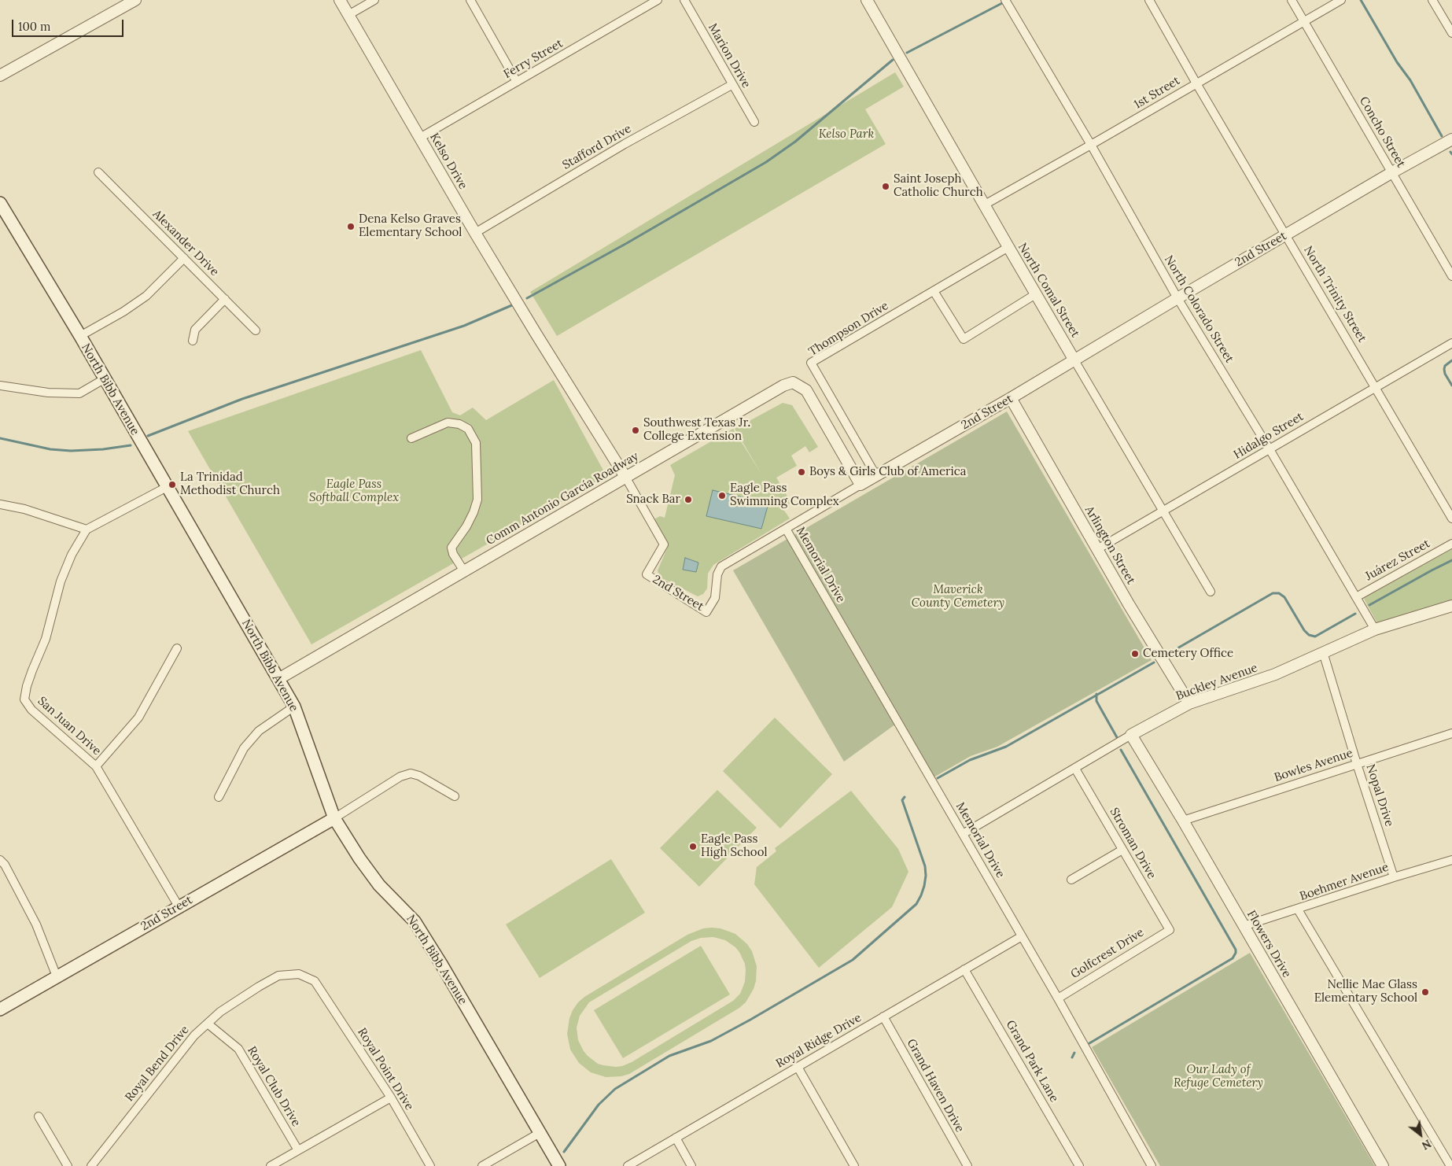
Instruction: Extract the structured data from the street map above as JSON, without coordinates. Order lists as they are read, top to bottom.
{
  "streets": {
    "main road": ["2nd Street", "North Bibb Avenue"],
    "street": [
      "Marion Drive",
      "Ferry Street",
      "1st Street",
      "Concho Street",
      "Stafford Drive",
      "Kelso Drive",
      "Alexander Drive",
      "North Comal Street",
      "North Trinity Street",
      "North Colorado Street",
      "Thompson Drive",
      "Hidalgo Street",
      "Comm Antonio García Roadway",
      "Arlington Street",
      "Juárez Street",
      "Memorial Drive",
      "Buckley Avenue",
      "San Juan Drive",
      "Bowles Avenue",
      "Nopal Drive",
      "Stroman Drive",
      "Boehmer Avenue",
      "Flowers Drive",
      "Golfcrest Drive",
      "Royal Ridge Drive",
      "Grand Park Lane",
      "Royal Bend Drive",
      "Royal Point Drive",
      "Grand Haven Drive",
      "Royal Club Drive"
    ]
  },
  "crossings": [
    ["Marion Drive", "Stafford Drive"],
    ["Ferry Street", "Kelso Drive"],
    ["1st Street", "Concho Street"],
    ["1st Street", "North Comal Street"],
    ["1st Street", "North Trinity Street"],
    ["1st Street", "North Colorado Street"],
    ["Concho Street", "2nd Street"],
    ["Stafford Drive", "Kelso Drive"],
    ["Kelso Drive", "2nd Street"],
    ["Kelso Drive", "Comm Antonio García Roadway"],
    ["2nd Street", "North Comal Street"],
    ["2nd Street", "North Trinity Street"],
    ["2nd Street", "North Colorado Street"],
    ["2nd Street", "Thompson Drive"],
    ["2nd Street", "North Bibb Avenue"],
    ["2nd Street", "Comm Antonio García Roadway"],
    ["2nd Street", "Arlington Street"],
    ["2nd Street", "Memorial Drive"],
    ["2nd Street", "San Juan Drive"],
    ["North Comal Street", "Thompson Drive"],
    ["North Comal Street", "Hidalgo Street"],
    ["North Trinity Street", "Hidalgo Street"],
    ["North Colorado Street", "Hidalgo Street"],
    ["North Colorado Street", "Juárez Street"],
    ["North Colorado Street", "Buckley Avenue"],
    ["North Bibb Avenue", "Comm Antonio García Roadway"],
    ["Hidalgo Street", "Arlington Street"],
    ["Arlington Street", "Buckley Avenue"],
    ["Memorial Drive", "Buckley Avenue"],
    ["Memorial Drive", "Golfcrest Drive"],
    ["Memorial Drive", "Royal Ridge Drive"],
    ["Buckley Avenue", "Nopal Drive"],
    ["Buckley Avenue", "Stroman Drive"],
    ["Buckley Avenue", "Flowers Drive"],
    ["Bowles Avenue", "Nopal Drive"],
    ["Bowles Avenue", "Flowers Drive"],
    ["Nopal Drive", "Boehmer Avenue"],
    ["Stroman Drive", "Golfcrest Drive"],
    ["Boehmer Avenue", "Flowers Drive"],
    ["Royal Ridge Drive", "Grand Park Lane"],
    ["Royal Ridge Drive", "Grand Haven Drive"],
    ["Royal Bend Drive", "Royal Point Drive"],
    ["Royal Bend Drive", "Royal Club Drive"]
  ],
  "parks": [
    "Kelso Park",
    "Eagle Pass Softball Complex",
    "Maverick County Cemetery",
    "Our Lady of Refuge Cemetery"
  ],
  "places": [
    "Saint Joseph Catholic Church",
    "Dena Kelso Graves Elementary School",
    "Southwest Texas Jr. College Extension",
    "Boys & Girls Club of America",
    "La Trinidad Methodist Church",
    "Eagle Pass Swimming Complex",
    "Snack Bar",
    "Cemetery Office",
    "Eagle Pass High School",
    "Nellie Mae Glass Elementary School"
  ],
  "scale_bar": "100 m",
  "north": "bottom right"
}
